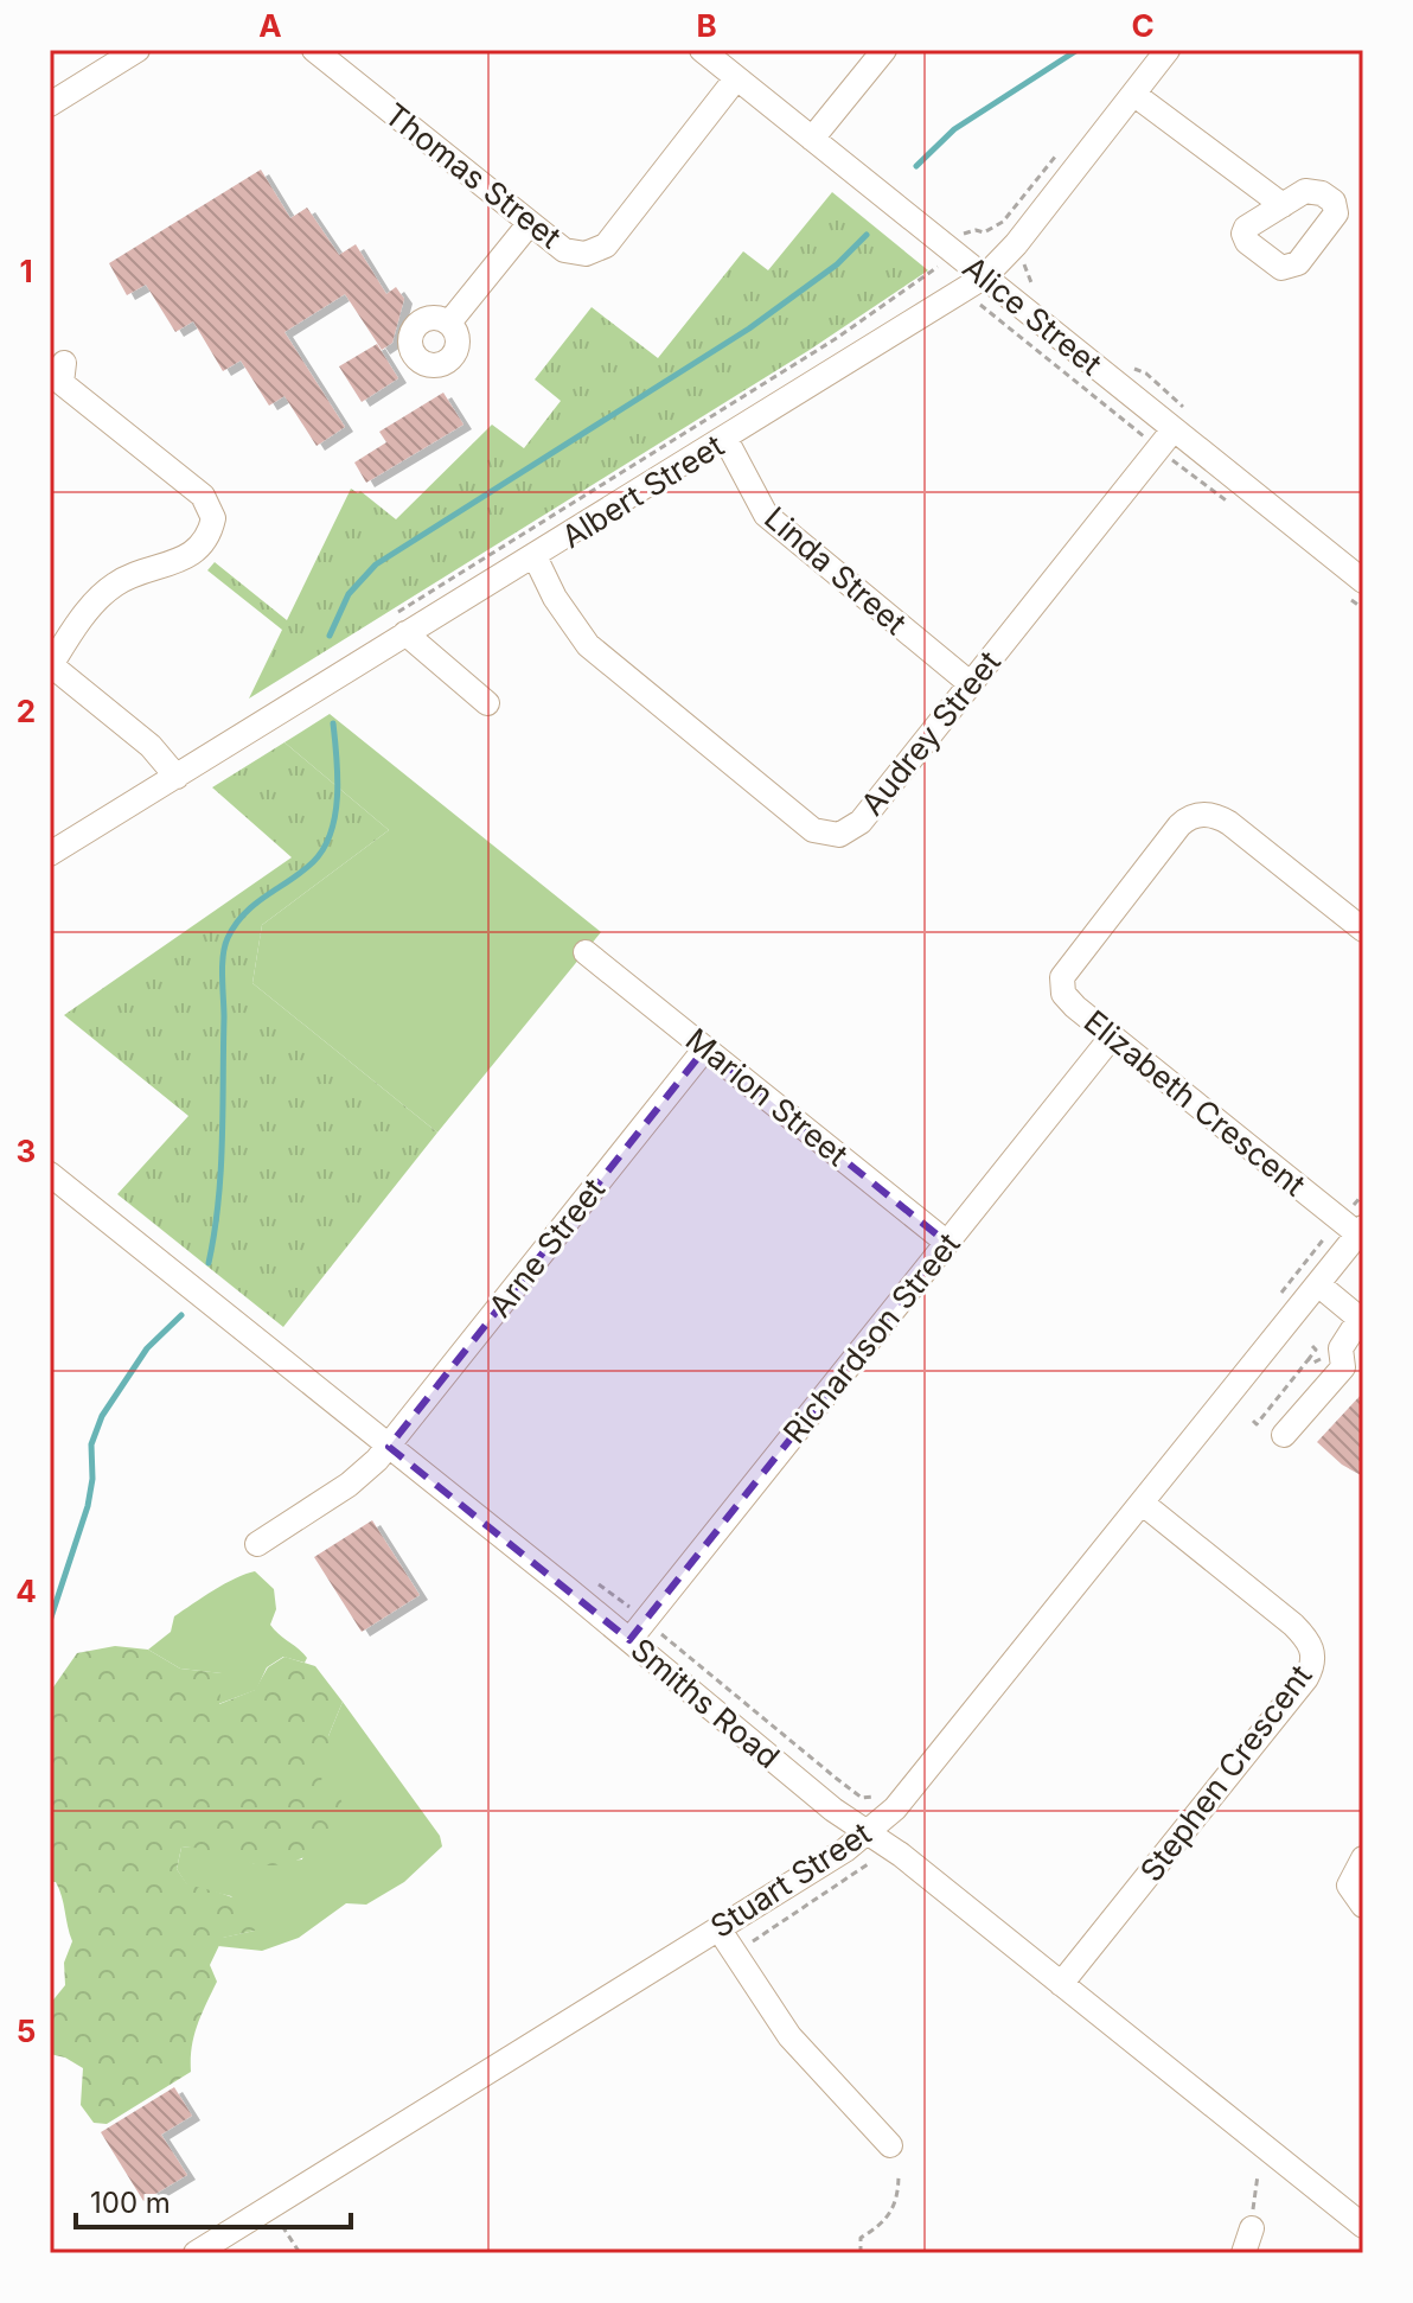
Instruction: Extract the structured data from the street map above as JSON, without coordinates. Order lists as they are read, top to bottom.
{
  "streets": {
    "street": [
      "Thomas Street",
      "Alice Street",
      "Albert Street",
      "Linda Street",
      "Audrey Street",
      "Marion Street",
      "Elizabeth Crescent",
      "Arne Street",
      "Richardson Street",
      "Smiths Road",
      "Stephen Crescent",
      "Stuart Street"
    ]
  },
  "crossings": [
    ["Thomas Street", "Alice Street"],
    ["Alice Street", "Albert Street"],
    ["Alice Street", "Audrey Street"],
    ["Albert Street", "Linda Street"],
    ["Albert Street", "Audrey Street"],
    ["Linda Street", "Audrey Street"],
    ["Marion Street", "Arne Street"],
    ["Marion Street", "Richardson Street"],
    ["Elizabeth Crescent", "Richardson Street"],
    ["Elizabeth Crescent", "Stuart Street"],
    ["Arne Street", "Smiths Road"],
    ["Richardson Street", "Smiths Road"],
    ["Smiths Road", "Stephen Crescent"],
    ["Smiths Road", "Stuart Street"],
    ["Stephen Crescent", "Stuart Street"]
  ],
  "scale_bar": "100 m",
  "grid": {
    "columns": ["A", "B", "C"],
    "rows": [
      "1",
      "2",
      "3",
      "4",
      "5"
    ]
  }
}
